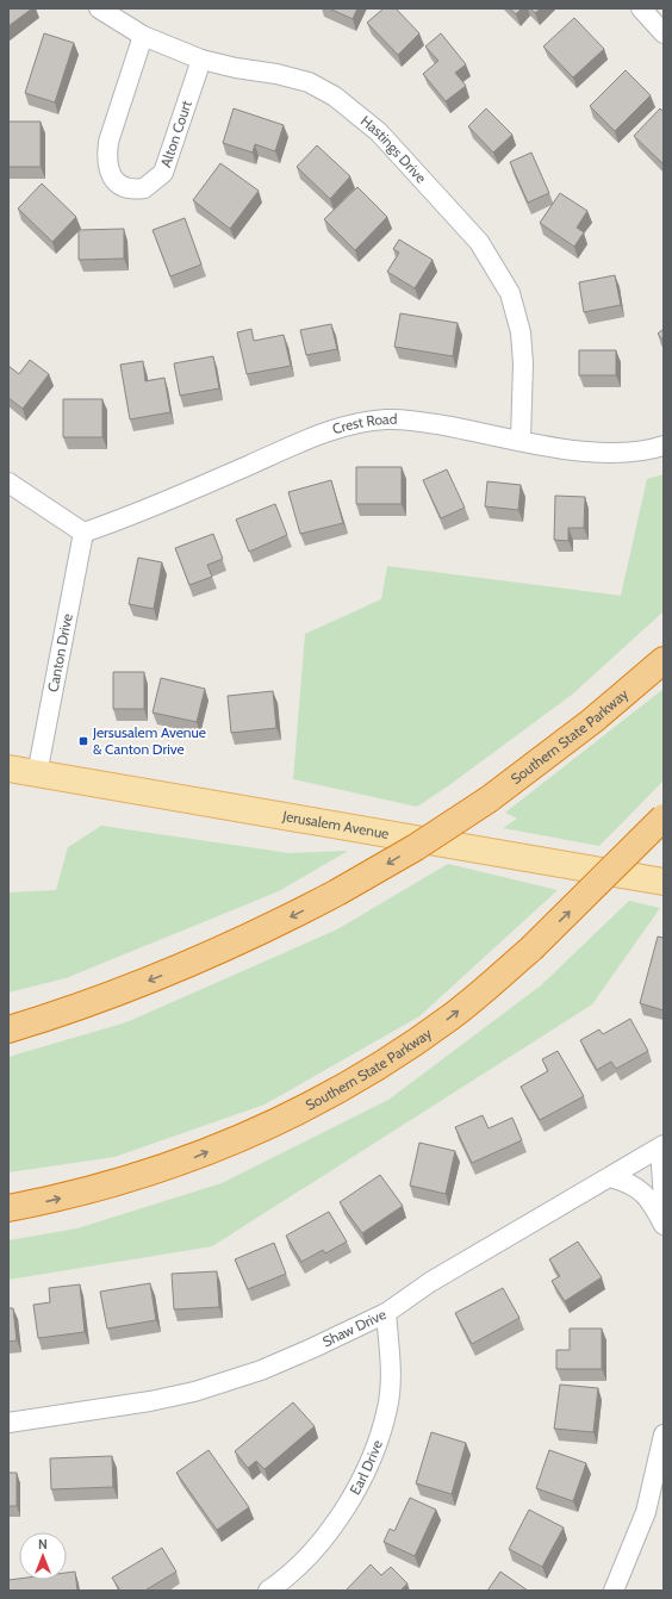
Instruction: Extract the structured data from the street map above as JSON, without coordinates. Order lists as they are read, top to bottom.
{
  "streets": {
    "highway": ["Southern State Parkway"],
    "main road": ["Jerusalem Avenue"],
    "street": [
      "Alton Court",
      "Hastings Drive",
      "Crest Road",
      "Canton Drive",
      "Shaw Drive",
      "Earl Drive"
    ]
  },
  "crossings": [
    ["Alton Court", "Hastings Drive"],
    ["Hastings Drive", "Crest Road"],
    ["Crest Road", "Canton Drive"],
    ["Canton Drive", "Jerusalem Avenue"],
    ["Shaw Drive", "Earl Drive"]
  ],
  "places": {
    "transit": ["Jersusalem Avenue & Canton Drive"]
  },
  "north": "top"
}
